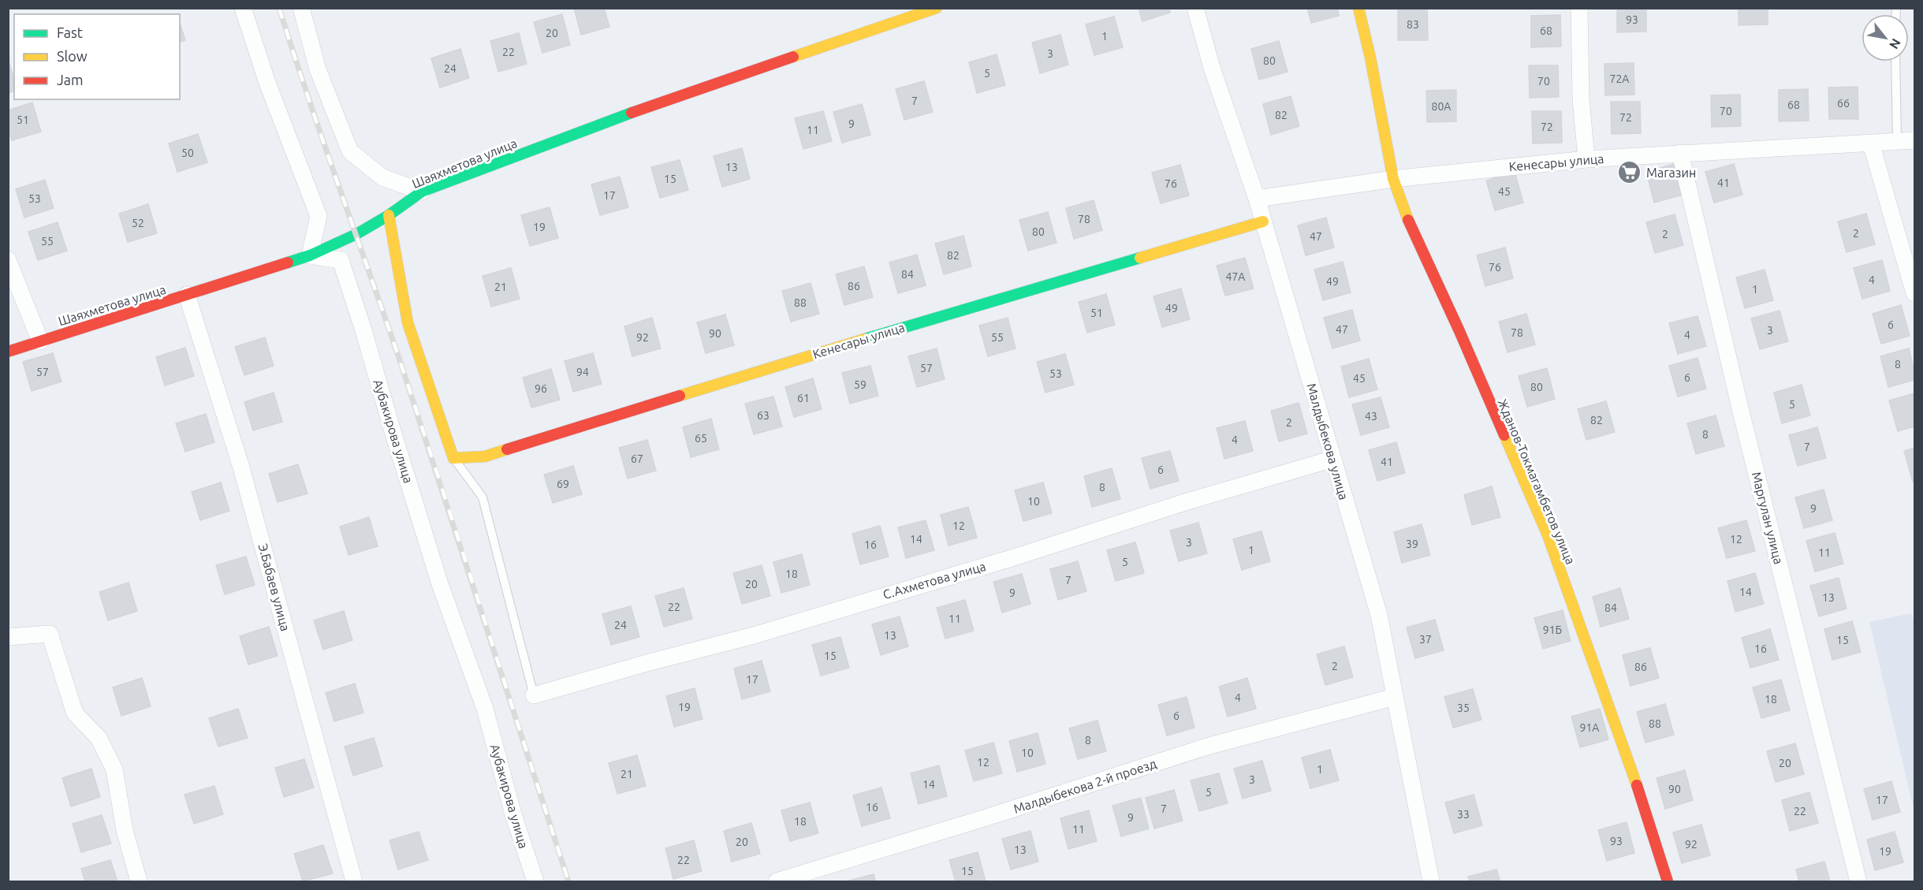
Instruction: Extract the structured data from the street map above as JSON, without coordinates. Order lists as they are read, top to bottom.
{
  "streets": {
    "street": [
      "Кенесары улица",
      "Шаяхметова улица",
      "Аубакирова улица",
      "Малдыбекова улица",
      "Жданов-Токмагамбетов улица",
      "Маргулан улица",
      "С.Ахметова улица",
      "Э.Бабаев улица",
      "Малдыбекова 2-й проезд"
    ]
  },
  "crossings": [
    ["Кенесары улица", "Малдыбекова улица"],
    ["Кенесары улица", "Жданов-Токмагамбетов улица"],
    ["Кенесары улица", "Маргулан улица"],
    ["Шаяхметова улица", "Аубакирова улица"],
    ["Шаяхметова улица", "Э.Бабаев улица"],
    ["Малдыбекова улица", "С.Ахметова улица"],
    ["Малдыбекова улица", "Малдыбекова 2-й проезд"]
  ],
  "places": {
    "supermarket": ["Магазин"]
  },
  "house_numbers": [
    "93",
    "83",
    "68",
    "20",
    "1",
    "22",
    "3",
    "80",
    "24",
    "5",
    "72А",
    "70",
    "7",
    "66",
    "68",
    "80А",
    "70",
    "82",
    "72",
    "51",
    "9",
    "72",
    "11",
    "50",
    "13",
    "15",
    "41",
    "76",
    "45",
    "17",
    "53",
    "78",
    "52",
    "19",
    "80",
    "2",
    "2",
    "47",
    "55",
    "82",
    "76",
    "84",
    "47А",
    "4",
    "49",
    "86",
    "21",
    "1",
    "88",
    "49",
    "51",
    "6",
    "47",
    "3",
    "78",
    "90",
    "4",
    "92",
    "55",
    "8",
    "57",
    "57",
    "94",
    "53",
    "6",
    "45",
    "59",
    "80",
    "96",
    "61",
    "5",
    "63",
    "43",
    "82",
    "2",
    "8",
    "65",
    "4",
    "7",
    "67",
    "41",
    "6",
    "69",
    "8",
    "10",
    "9",
    "12",
    "14",
    "12",
    "3",
    "39",
    "16",
    "1",
    "11",
    "5",
    "18",
    "7",
    "20",
    "14",
    "9",
    "13",
    "22",
    "84",
    "11",
    "24",
    "91Б",
    "13",
    "37",
    "15",
    "16",
    "15",
    "2",
    "86",
    "17",
    "4",
    "18",
    "19",
    "35",
    "6",
    "88",
    "91А",
    "8",
    "10",
    "12",
    "20",
    "1",
    "21",
    "3",
    "14",
    "90",
    "5",
    "17",
    "16",
    "7",
    "22",
    "33",
    "9",
    "18",
    "11",
    "93",
    "20",
    "92",
    "13",
    "19",
    "22",
    "15"
  ],
  "legend": ["Fast", "Slow", "Jam"],
  "north": "bottom right"
}
